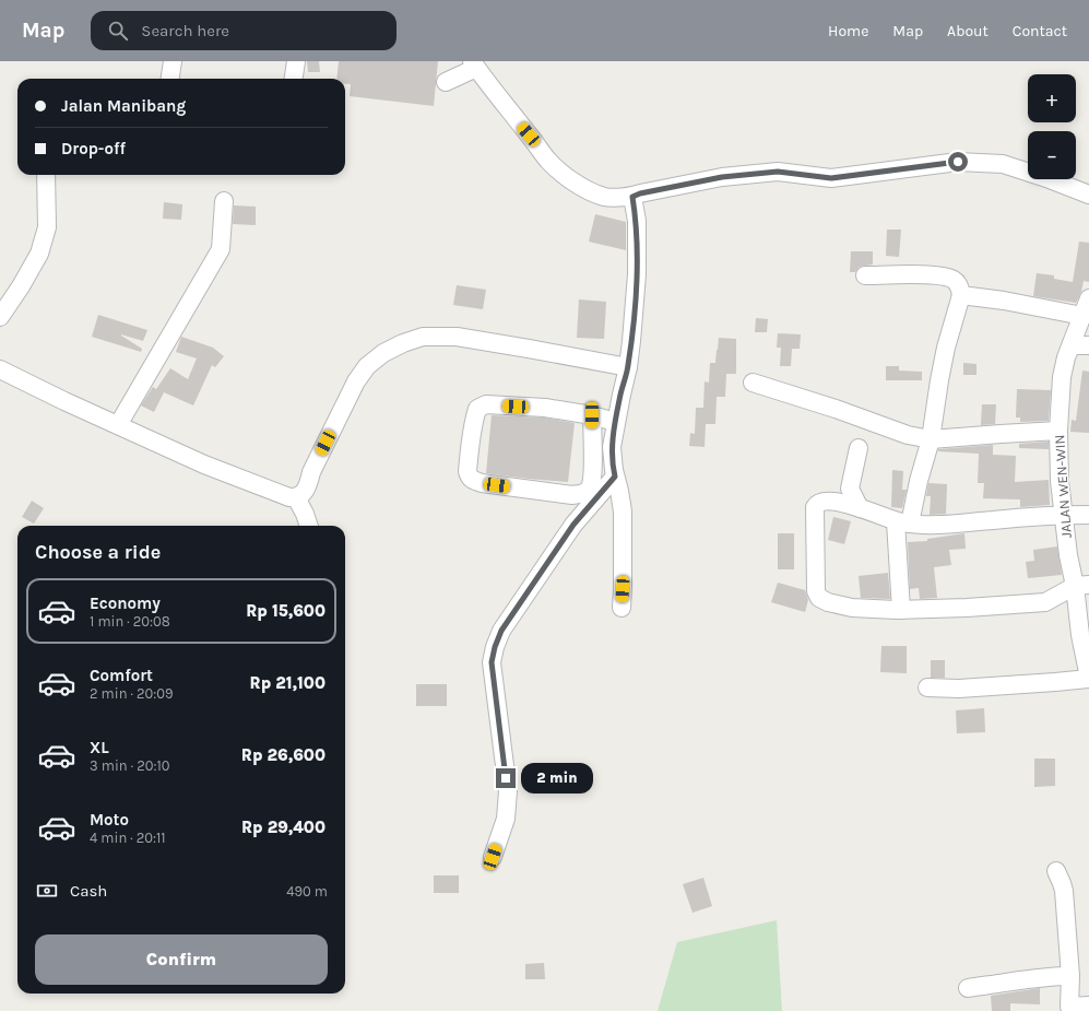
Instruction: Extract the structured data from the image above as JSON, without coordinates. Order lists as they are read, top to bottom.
{
  "streets": {
    "street": ["JALAN WEN-WIN"]
  },
  "page": {
    "header": "Map",
    "search": "Search here",
    "nav": [
      "Home",
      "Map",
      "About",
      "Contact"
    ],
    "map_buttons": ["+", "−"],
    "banner": ["Jalan Manibang", "Drop-off"],
    "heading": "Choose a ride",
    "list": [
      {
        "name": "Economy",
        "note": "1 min · 20:08",
        "value": "Rp 15,600"
      },
      {
        "name": "Comfort",
        "note": "2 min · 20:09",
        "value": "Rp 21,100"
      },
      {
        "name": "XL",
        "note": "3 min · 20:10",
        "value": "Rp 26,600"
      },
      {
        "name": "Moto",
        "note": "4 min · 20:11",
        "value": "Rp 29,400"
      }
    ],
    "bubble": "2 min",
    "pay": ["Cash", "490 m"],
    "buttons": "Confirm"
  }
}
